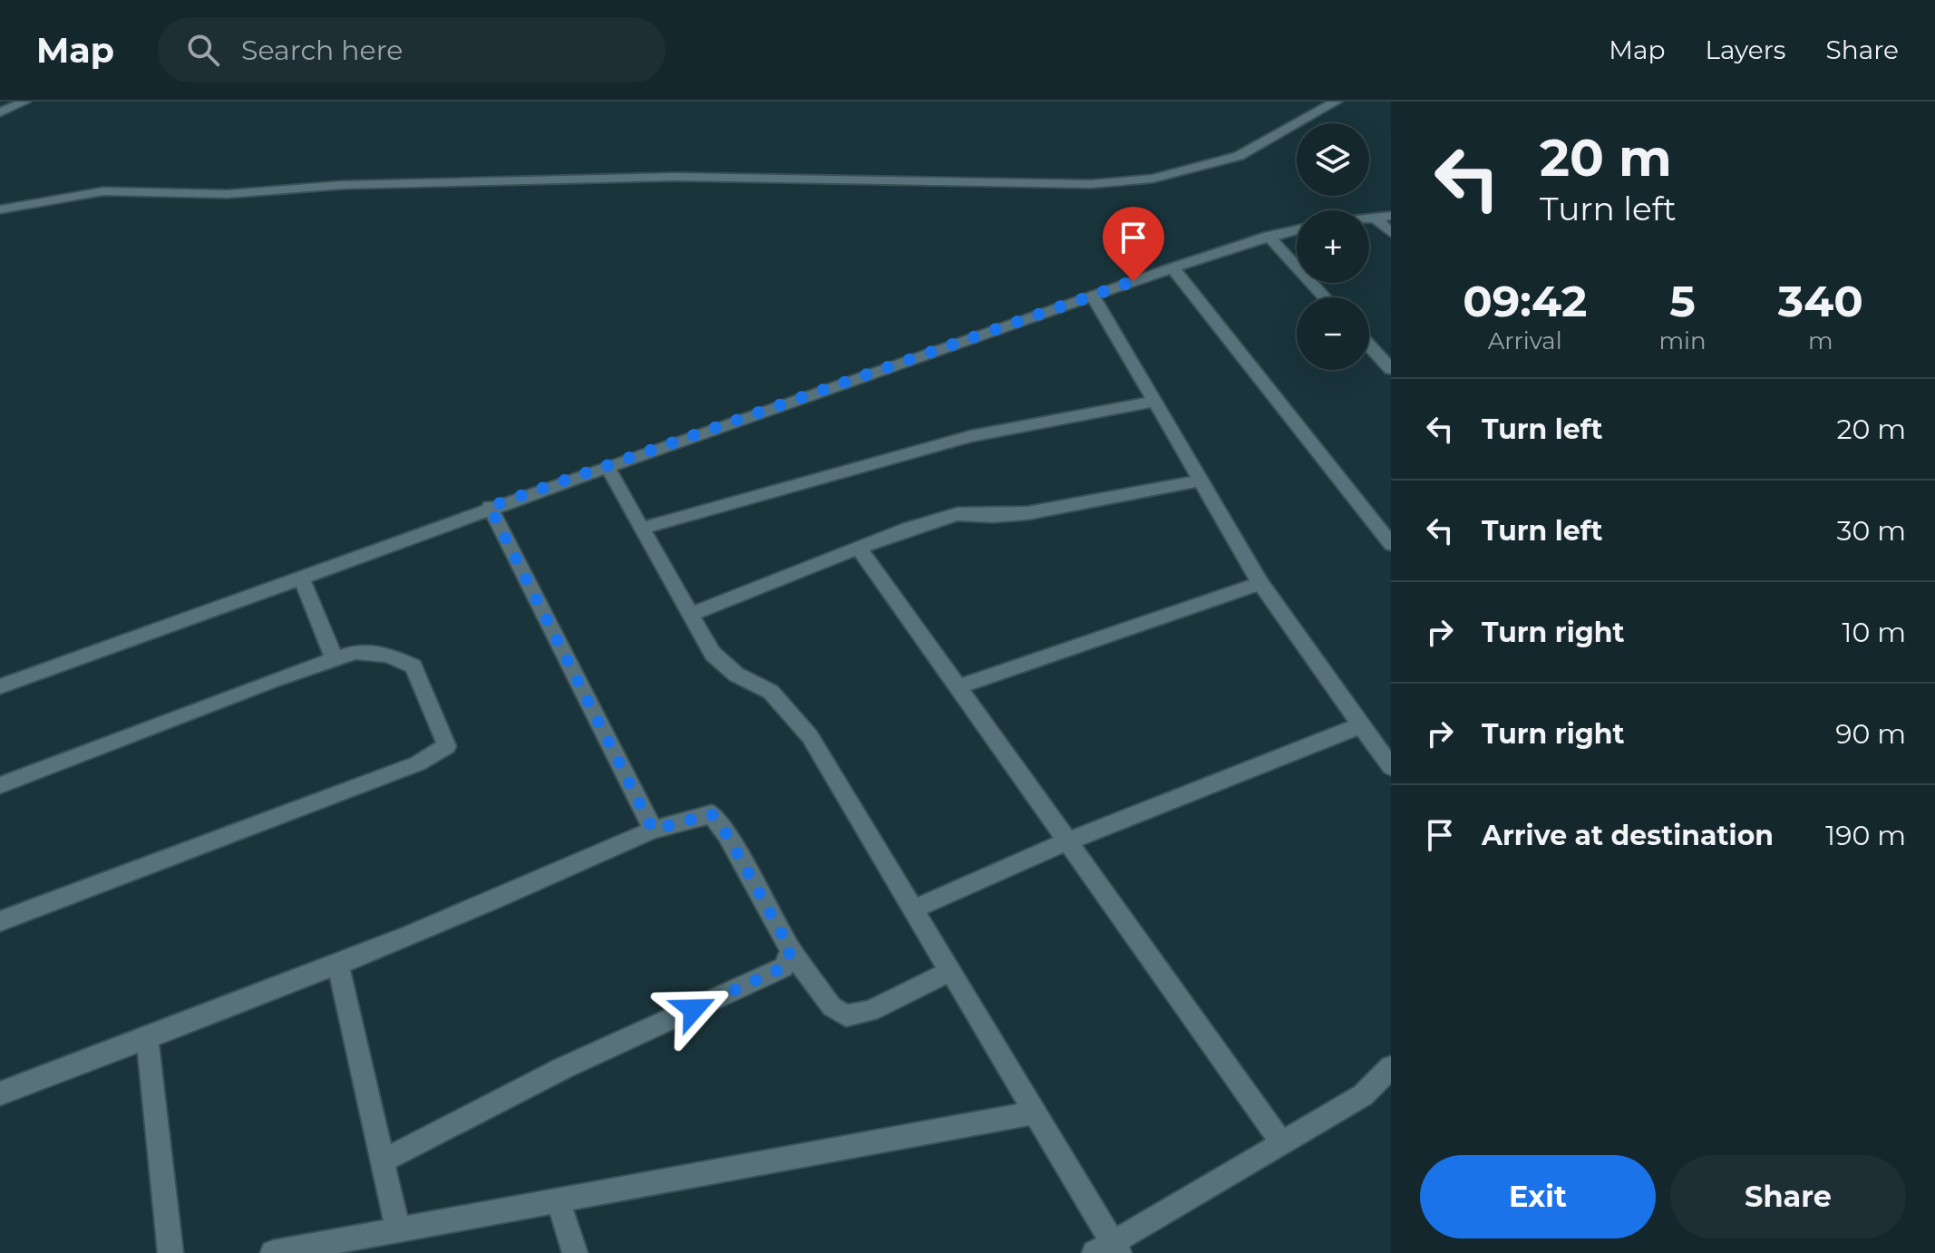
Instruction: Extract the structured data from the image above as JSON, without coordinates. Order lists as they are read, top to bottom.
{
  "page": {
    "header": "Map",
    "search": "Search here",
    "nav": ["Map", "Layers", "Share"],
    "turn": ["20 m", "Turn left"],
    "map_buttons": ["+", "−"],
    "eta": [
      "09:42",
      "Arrival",
      "5",
      "min",
      "340",
      "m"
    ],
    "list": [
      {
        "name": "Turn left",
        "value": "20 m"
      },
      {
        "name": "Turn left",
        "value": "30 m"
      },
      {
        "name": "Turn right",
        "value": "10 m"
      },
      {
        "name": "Turn right",
        "value": "90 m"
      },
      {
        "name": "Arrive at destination",
        "value": "190 m"
      }
    ],
    "buttons": ["Exit", "Share"]
  }
}
